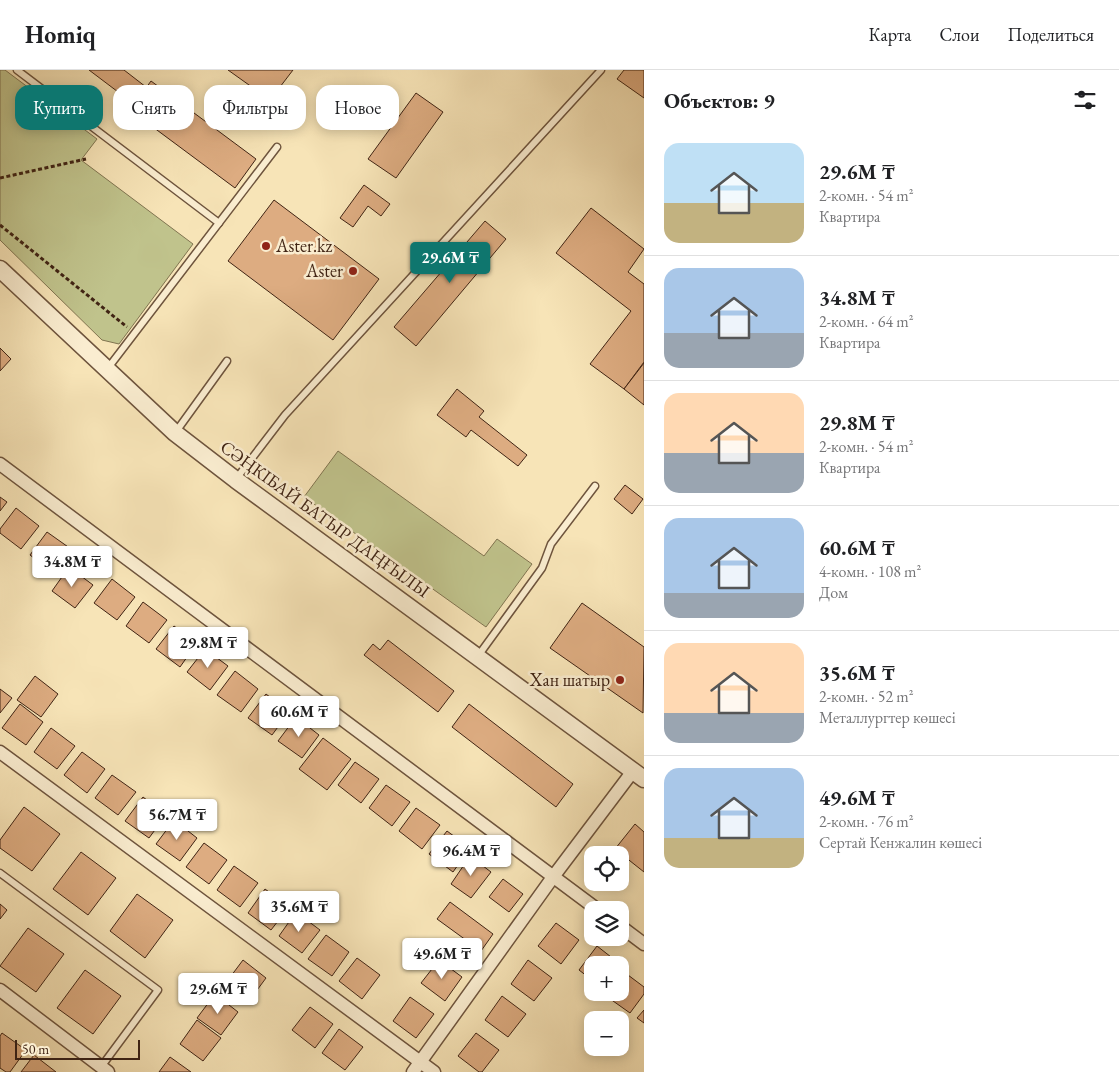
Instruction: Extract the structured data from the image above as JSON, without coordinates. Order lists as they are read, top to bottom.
{
  "streets": {
    "street": ["СӘҢКІБАЙ БАТЫР ДАҢҒЫЛЫ"]
  },
  "places": ["Aster.kz", "Aster", "Хан шатыр"],
  "scale_bar": "50 m",
  "page": {
    "header": "Homiq",
    "nav": ["Карта", "Слои", "Поделиться"],
    "heading": "Объектов: 9",
    "chip": [
      "Купить",
      "Снять",
      "Фильтры",
      "Новое"
    ],
    "list": [
      {
        "name": "29.6M ₸",
        "note": "2-комн. · 54 m² · Квартира"
      },
      {
        "name": "34.8M ₸",
        "note": "2-комн. · 64 m² · Квартира"
      },
      {
        "name": "29.8M ₸",
        "note": "2-комн. · 54 m² · Квартира"
      },
      {
        "name": "60.6M ₸",
        "note": "4-комн. · 108 m² · Дом"
      },
      {
        "name": "35.6M ₸",
        "note": "2-комн. · 52 m² · Металлургтер көшесі"
      },
      {
        "name": "49.6M ₸",
        "note": "2-комн. · 76 m² · Сертай Кенжалин көшесі"
      }
    ],
    "price": [
      "29.6M ₸",
      "34.8M ₸",
      "29.8M ₸",
      "60.6M ₸",
      "56.7M ₸",
      "96.4M ₸",
      "35.6M ₸",
      "49.6M ₸",
      "29.6M ₸"
    ],
    "map_buttons": ["+", "−"],
    "scale": "50 m"
  }
}
